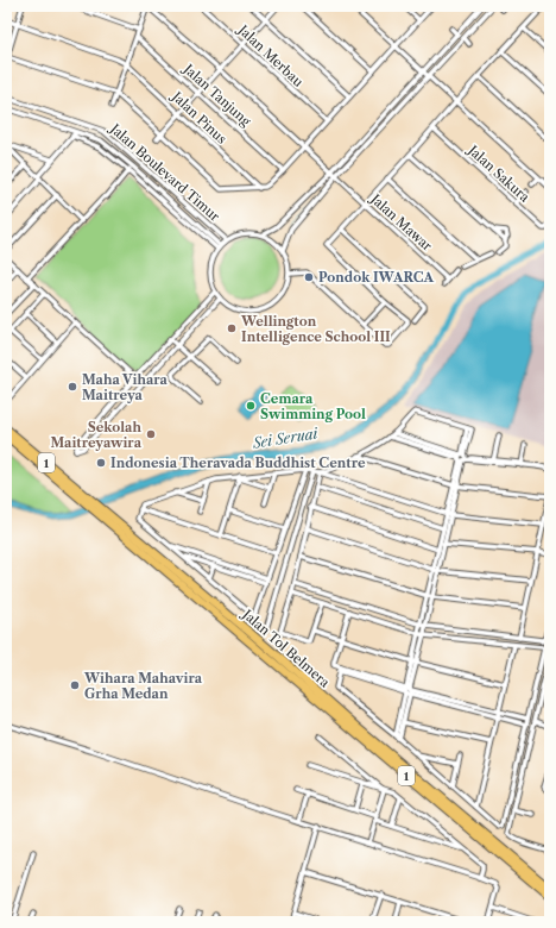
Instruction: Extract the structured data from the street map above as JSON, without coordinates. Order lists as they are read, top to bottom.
{
  "streets": {
    "highway": ["1", "Jalan Tol Belmera"],
    "street": [
      "Jalan Merbau",
      "Jalan Tanjung",
      "Jalan Pinus",
      "Jalan Boulevard Timur",
      "Jalan Sakura",
      "Jalan Mawar"
    ]
  },
  "water": ["Sei Seruai"],
  "places": [
    "Pondok IWARCA",
    "Wellington Intelligence School III",
    "Maha Vihara Maitreya",
    "Cemara Swimming Pool",
    "Sekolah Maitreyawira",
    "Indonesia Theravada Buddhist Centre",
    "Wihara Mahavira Grha Medan"
  ]
}
